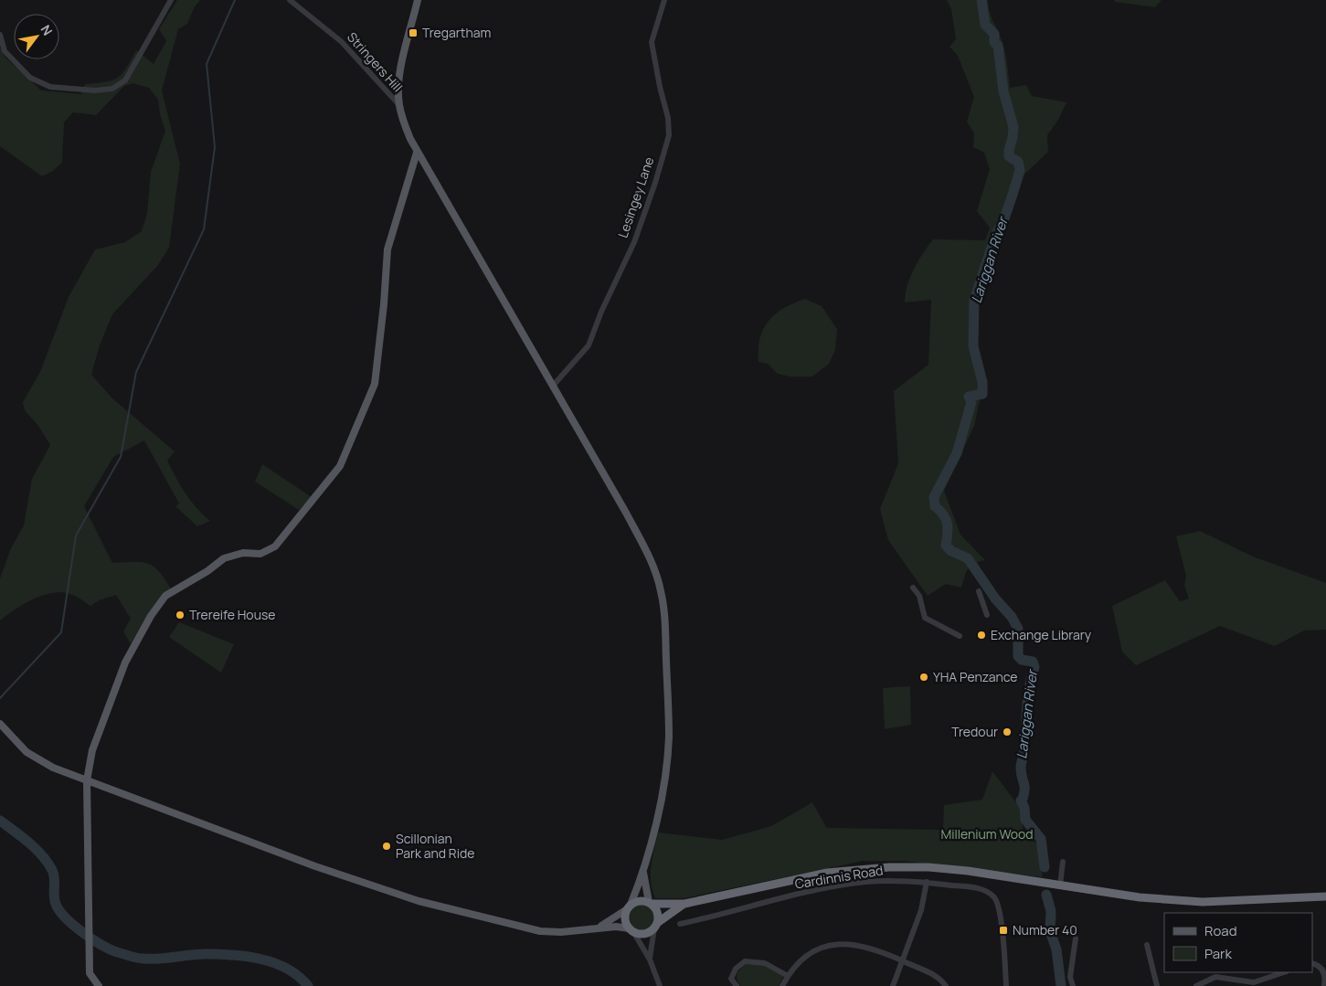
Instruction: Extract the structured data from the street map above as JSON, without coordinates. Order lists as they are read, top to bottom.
{
  "streets": {
    "street": ["Stringers Hill", "Lesingey Lane", "Cardinnis Road"]
  },
  "water": ["Lariggan River"],
  "parks": ["Millenium Wood"],
  "places": {
    "transit": ["Tregartham", "Number 40"],
    "other": [
      "Trereife House",
      "Exchange Library",
      "YHA Penzance",
      "Tredour",
      "Scillonian Park and Ride"
    ]
  },
  "legend": ["Road", "Park"],
  "north": "top right"
}
